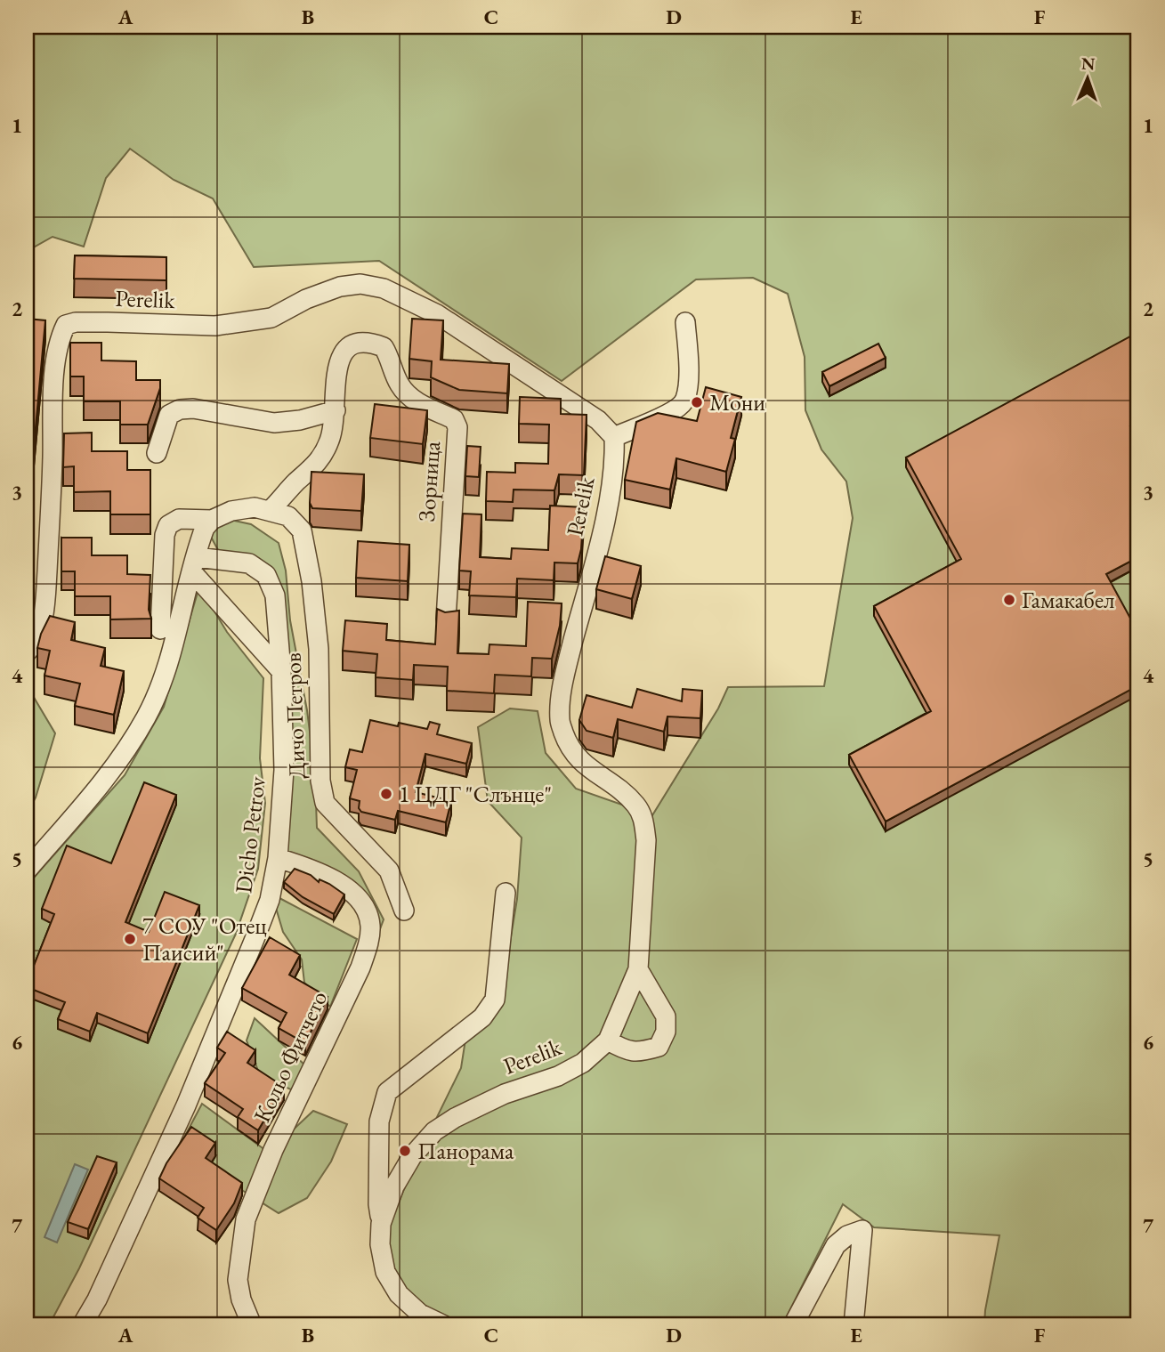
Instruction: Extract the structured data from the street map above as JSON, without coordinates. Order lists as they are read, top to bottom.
{
  "streets": {
    "street": [
      "Perelik",
      "Зорница",
      "Дичо Петров",
      "Dicho Petrov",
      "Кольо Фитчето"
    ]
  },
  "crossings": [
    ["Зорница", "Дичо Петров"],
    ["Dicho Petrov", "Кольо Фитчето"]
  ],
  "places": [
    "Мони",
    "Гамакабел",
    "1 ЦДГ \"Слънце\"",
    "7 СОУ \"Отец Паисий\"",
    "Панорама"
  ],
  "north": "top",
  "grid": {
    "columns": [
      "A",
      "B",
      "C",
      "D",
      "E",
      "F"
    ],
    "rows": [
      "1",
      "2",
      "3",
      "4",
      "5",
      "6",
      "7"
    ]
  }
}
